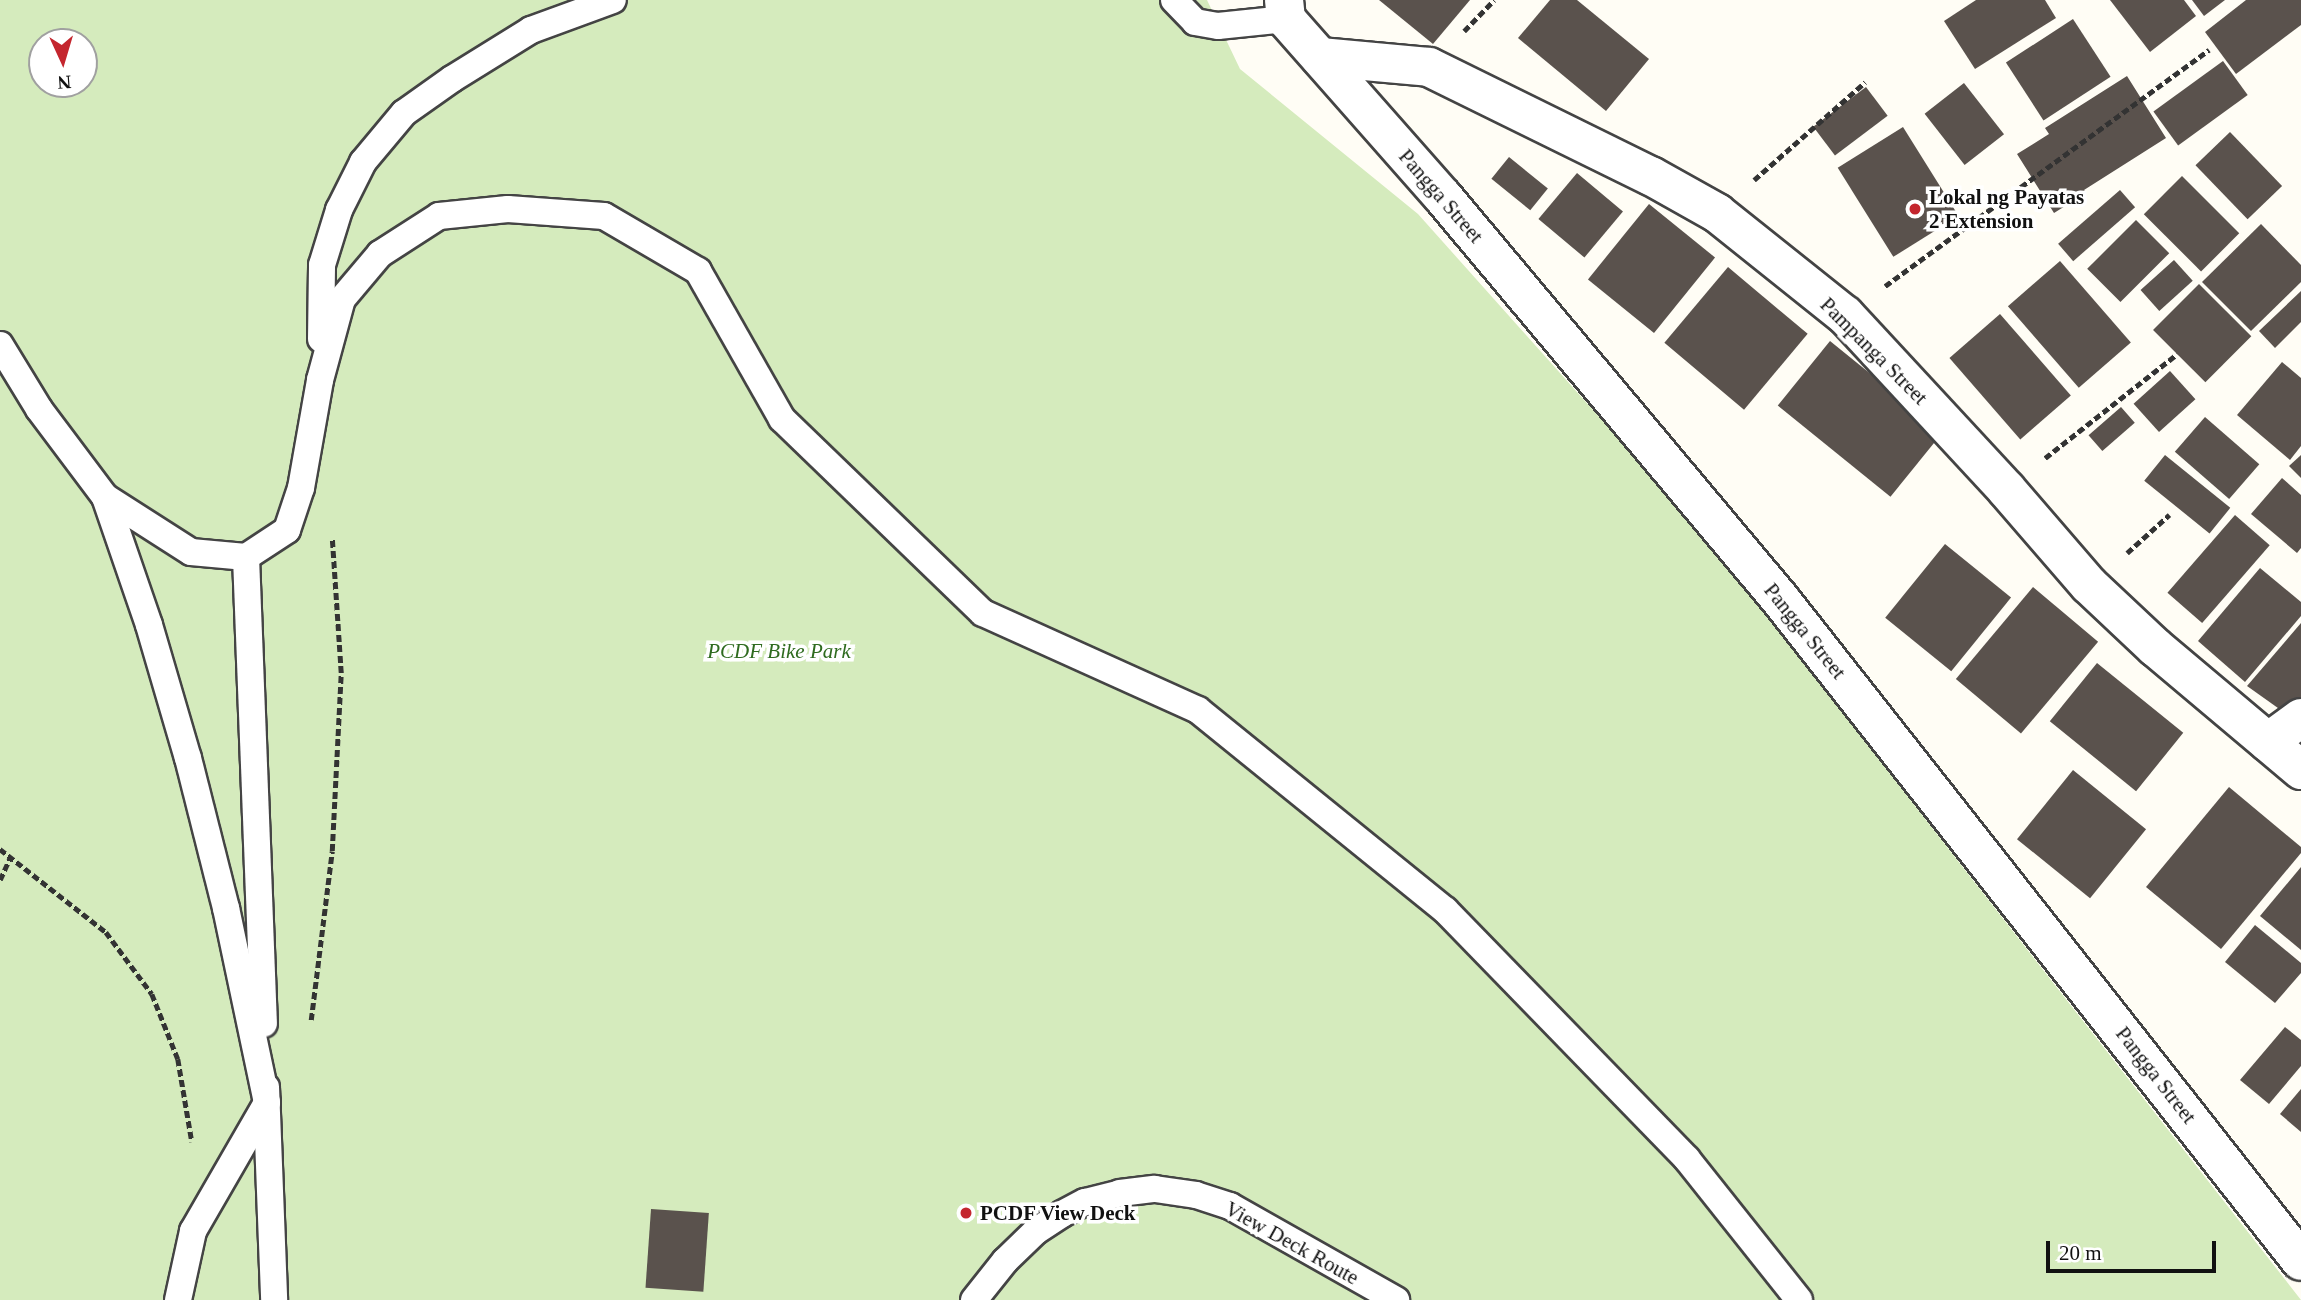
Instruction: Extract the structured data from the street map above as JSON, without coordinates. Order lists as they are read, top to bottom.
{
  "streets": {
    "street": ["Pangga Street", "Pampanga Street"],
    "lane": ["View Deck Route"]
  },
  "crossings": [
    ["Pangga Street", "Pampanga Street"]
  ],
  "parks": ["PCDF Bike Park"],
  "places": ["Lokal ng Payatas 2 Extension", "PCDF View Deck"],
  "scale_bar": "20 m",
  "north": "bottom"
}
